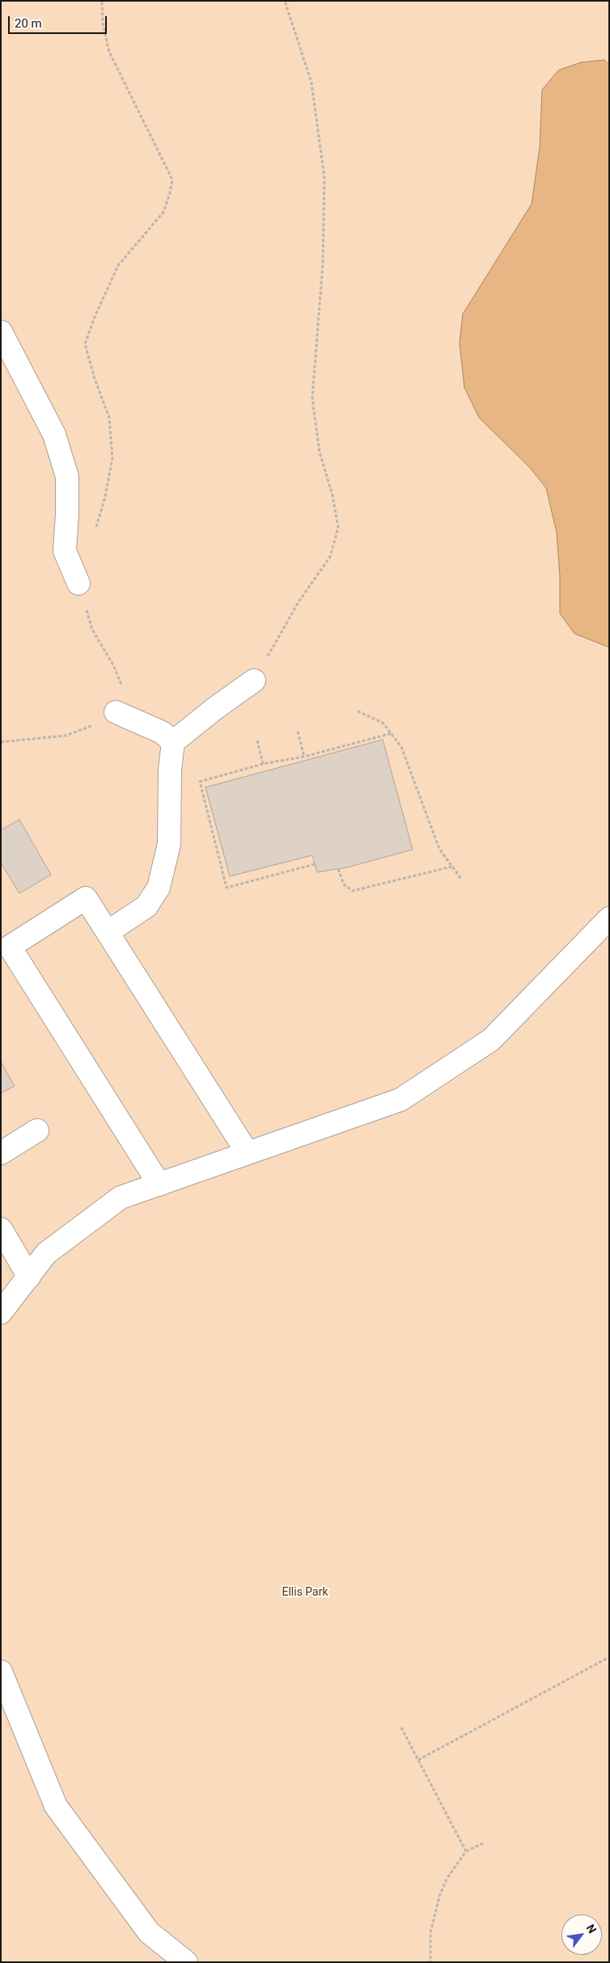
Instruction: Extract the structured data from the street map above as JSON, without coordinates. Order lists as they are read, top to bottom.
{
  "parks": ["Ellis Park"],
  "scale_bar": "20 m",
  "north": "top right"
}
